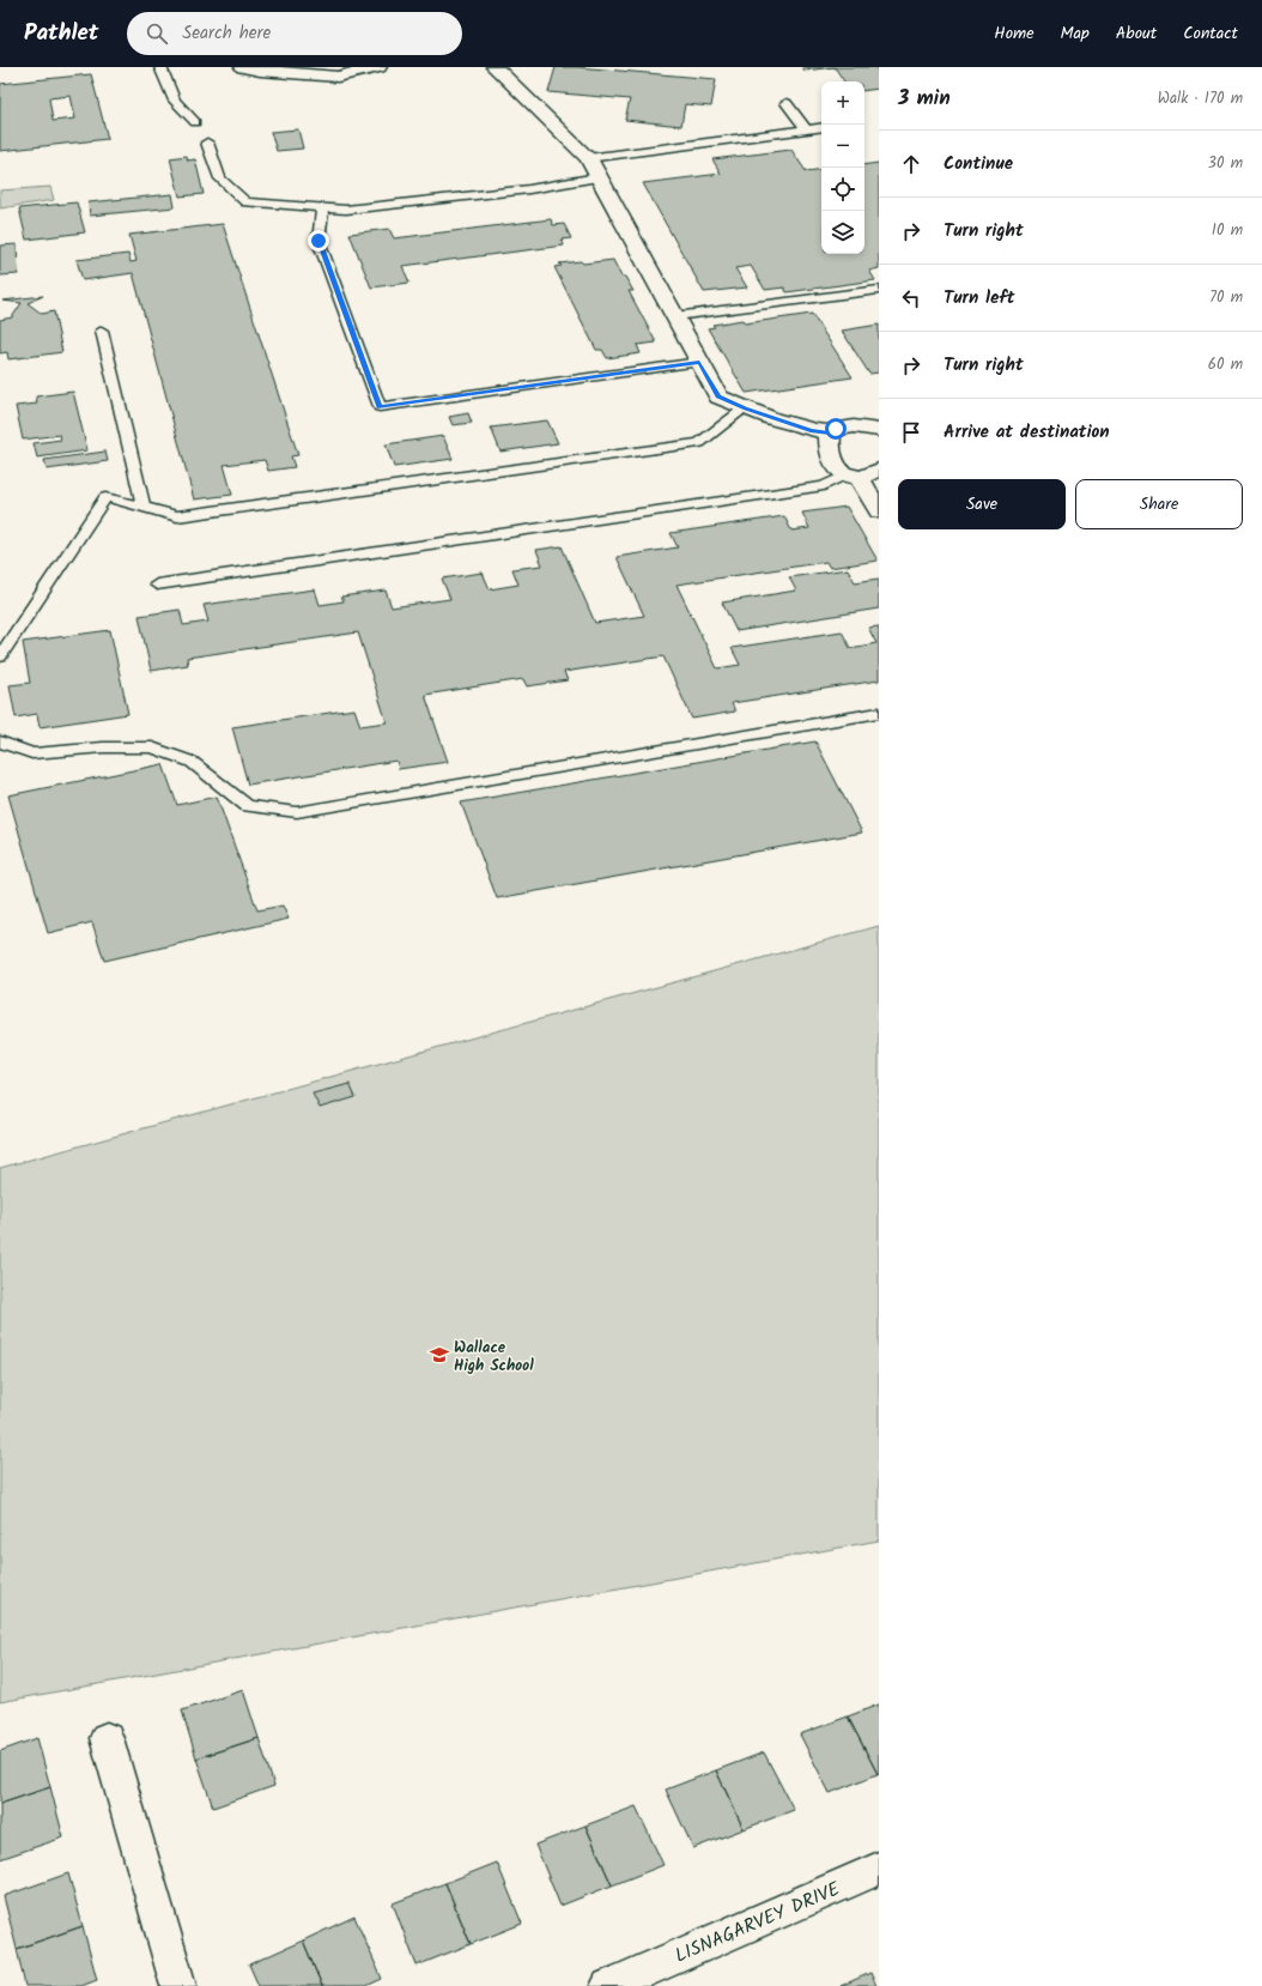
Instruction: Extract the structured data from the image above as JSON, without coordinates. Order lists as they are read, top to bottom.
{
  "streets": {
    "street": ["LISNAGARVEY DRIVE"]
  },
  "places": {
    "school or university": ["Wallace High School"]
  },
  "page": {
    "header": "Pathlet",
    "search": "Search here",
    "nav": [
      "Home",
      "Map",
      "About",
      "Contact"
    ],
    "heading": ["3 min", "Walk · 170 m"],
    "map_buttons": ["+", "−"],
    "list": [
      ["Continue", "30 m"],
      ["Turn right", "10 m"],
      ["Turn left", "70 m"],
      ["Turn right", "60 m"],
      "Arrive at destination"
    ],
    "buttons": ["Save", "Share"]
  }
}
